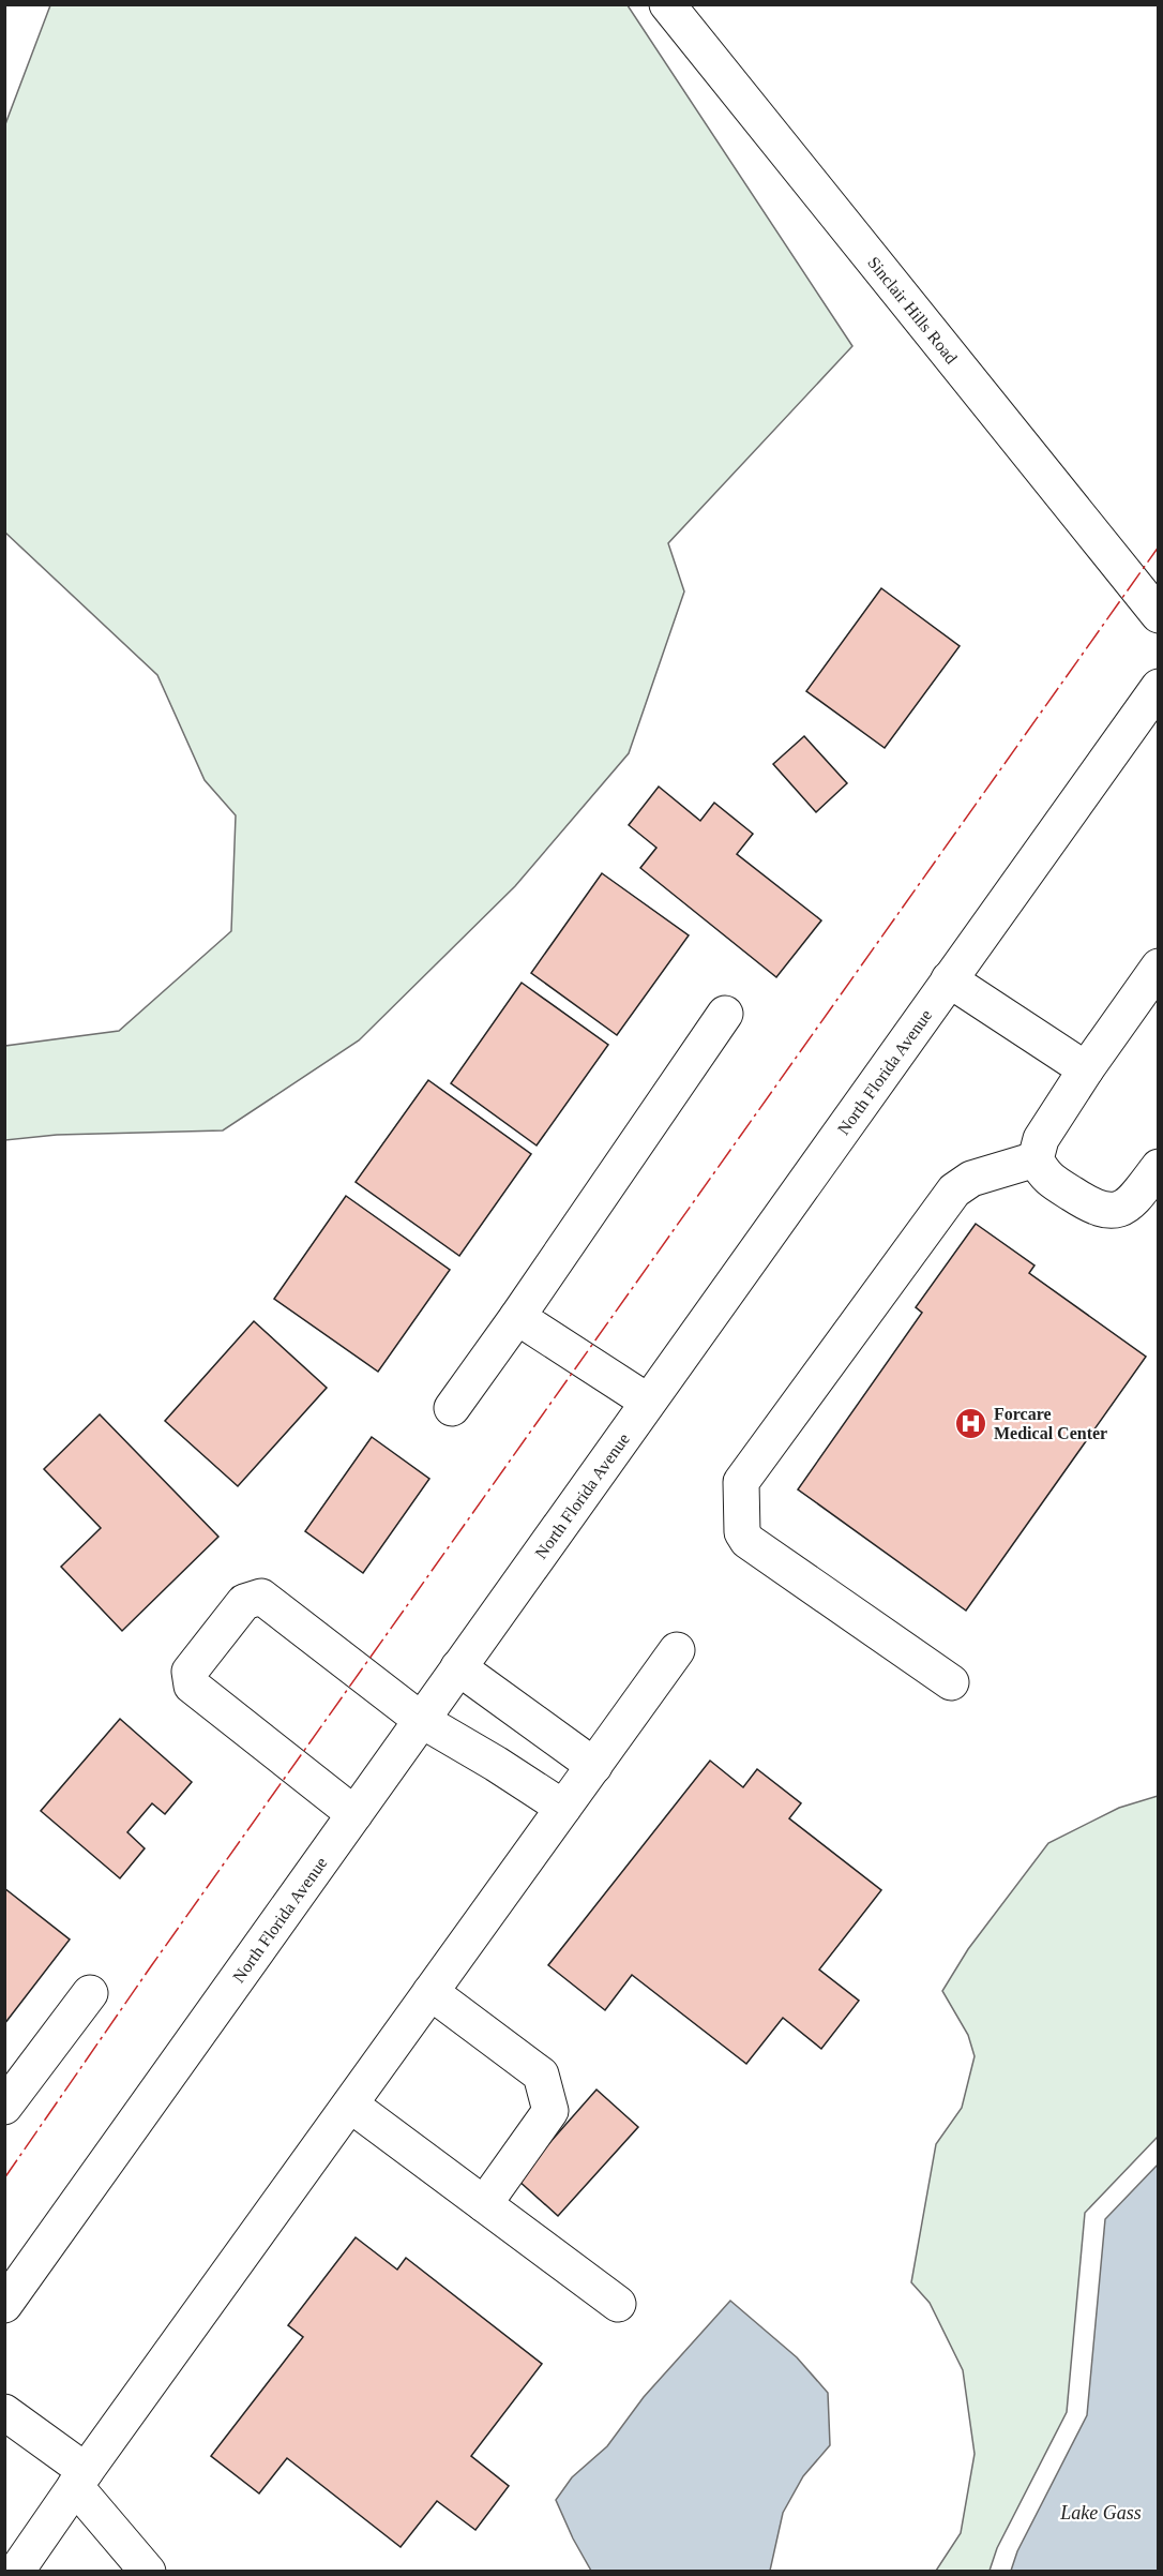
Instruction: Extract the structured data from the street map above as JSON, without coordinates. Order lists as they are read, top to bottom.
{
  "streets": {
    "main road": ["Sinclair Hills Road", "North Florida Avenue"]
  },
  "water": ["Lake Gass"],
  "places": {
    "hospital": ["Forcare Medical Center"]
  }
}
